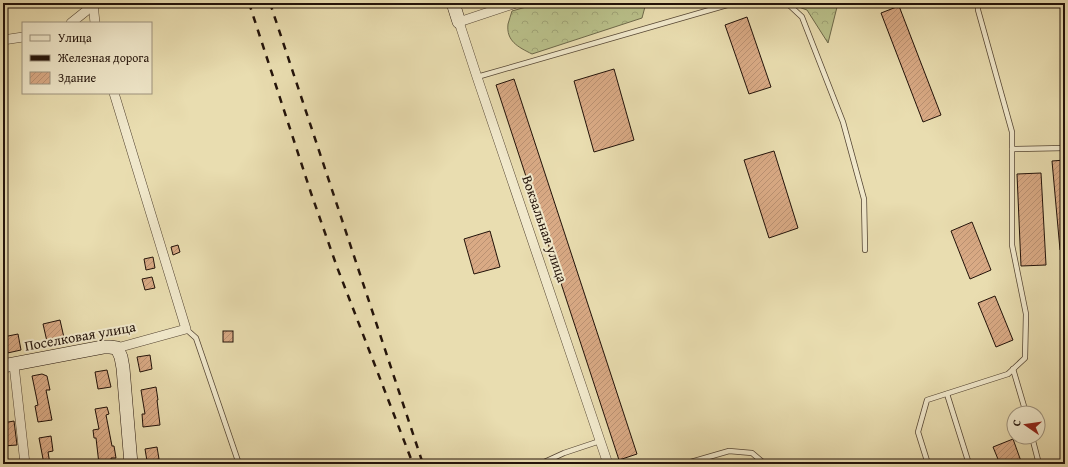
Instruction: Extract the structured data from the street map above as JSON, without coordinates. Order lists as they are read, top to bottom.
{
  "streets": {
    "street": ["Вокзальная улица", "Поселковая улица"]
  },
  "legend": ["Улица", "Железная дорога", "Здание"],
  "north": "left"
}
